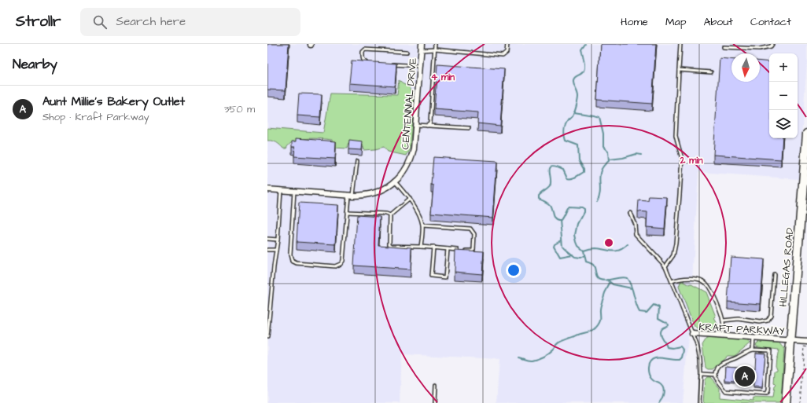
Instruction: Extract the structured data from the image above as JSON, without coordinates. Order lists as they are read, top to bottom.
{
  "streets": {
    "main road": ["HILLEGAS ROAD"],
    "street": ["CENTENNIAL DRIVE", "KRAFT PARKWAY"]
  },
  "crossings": [
    ["HILLEGAS ROAD", "KRAFT PARKWAY"]
  ],
  "north": "bottom",
  "page": {
    "header": "Strollr",
    "search": "Search here",
    "nav": [
      "Home",
      "Map",
      "About",
      "Contact"
    ],
    "heading": "Nearby",
    "map_buttons": ["+", "−"],
    "list": [
      {
        "mark": "A",
        "name": "Aunt Millie's Bakery Outlet",
        "note": "Shop · Kraft Parkway",
        "value": "350 m"
      }
    ],
    "pins": "A"
  },
  "rings": ["4 min", "2 min"]
}
